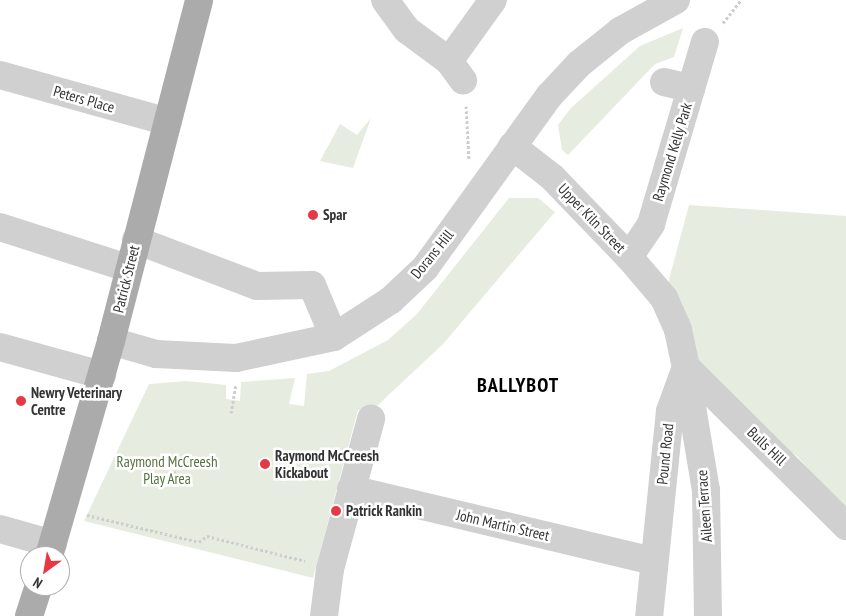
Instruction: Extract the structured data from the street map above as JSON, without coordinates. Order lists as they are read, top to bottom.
{
  "streets": {
    "main road": ["Patrick Street"],
    "street": [
      "Peters Place",
      "Raymond Kelly Park",
      "Upper Kiln Street",
      "Dorans Hill",
      "Bulls Hill",
      "Pound Road",
      "Aileen Terrace",
      "John Martin Street"
    ]
  },
  "crossings": [
    ["Peters Place", "Patrick Street"],
    ["Raymond Kelly Park", "Upper Kiln Street"],
    ["Upper Kiln Street", "Dorans Hill"],
    ["Upper Kiln Street", "Bulls Hill"],
    ["Upper Kiln Street", "Pound Road"],
    ["Upper Kiln Street", "Aileen Terrace"],
    ["Dorans Hill", "Patrick Street"],
    ["Bulls Hill", "Pound Road"],
    ["Bulls Hill", "Aileen Terrace"],
    ["Pound Road", "Aileen Terrace"],
    ["Pound Road", "John Martin Street"]
  ],
  "districts": ["BALLYBOT"],
  "parks": ["Raymond McCreesh Play Area"],
  "places": [
    "Spar",
    "Newry Veterinary Centre",
    "Raymond McCreesh Kickabout",
    "Patrick Rankin"
  ],
  "north": "bottom left"
}
